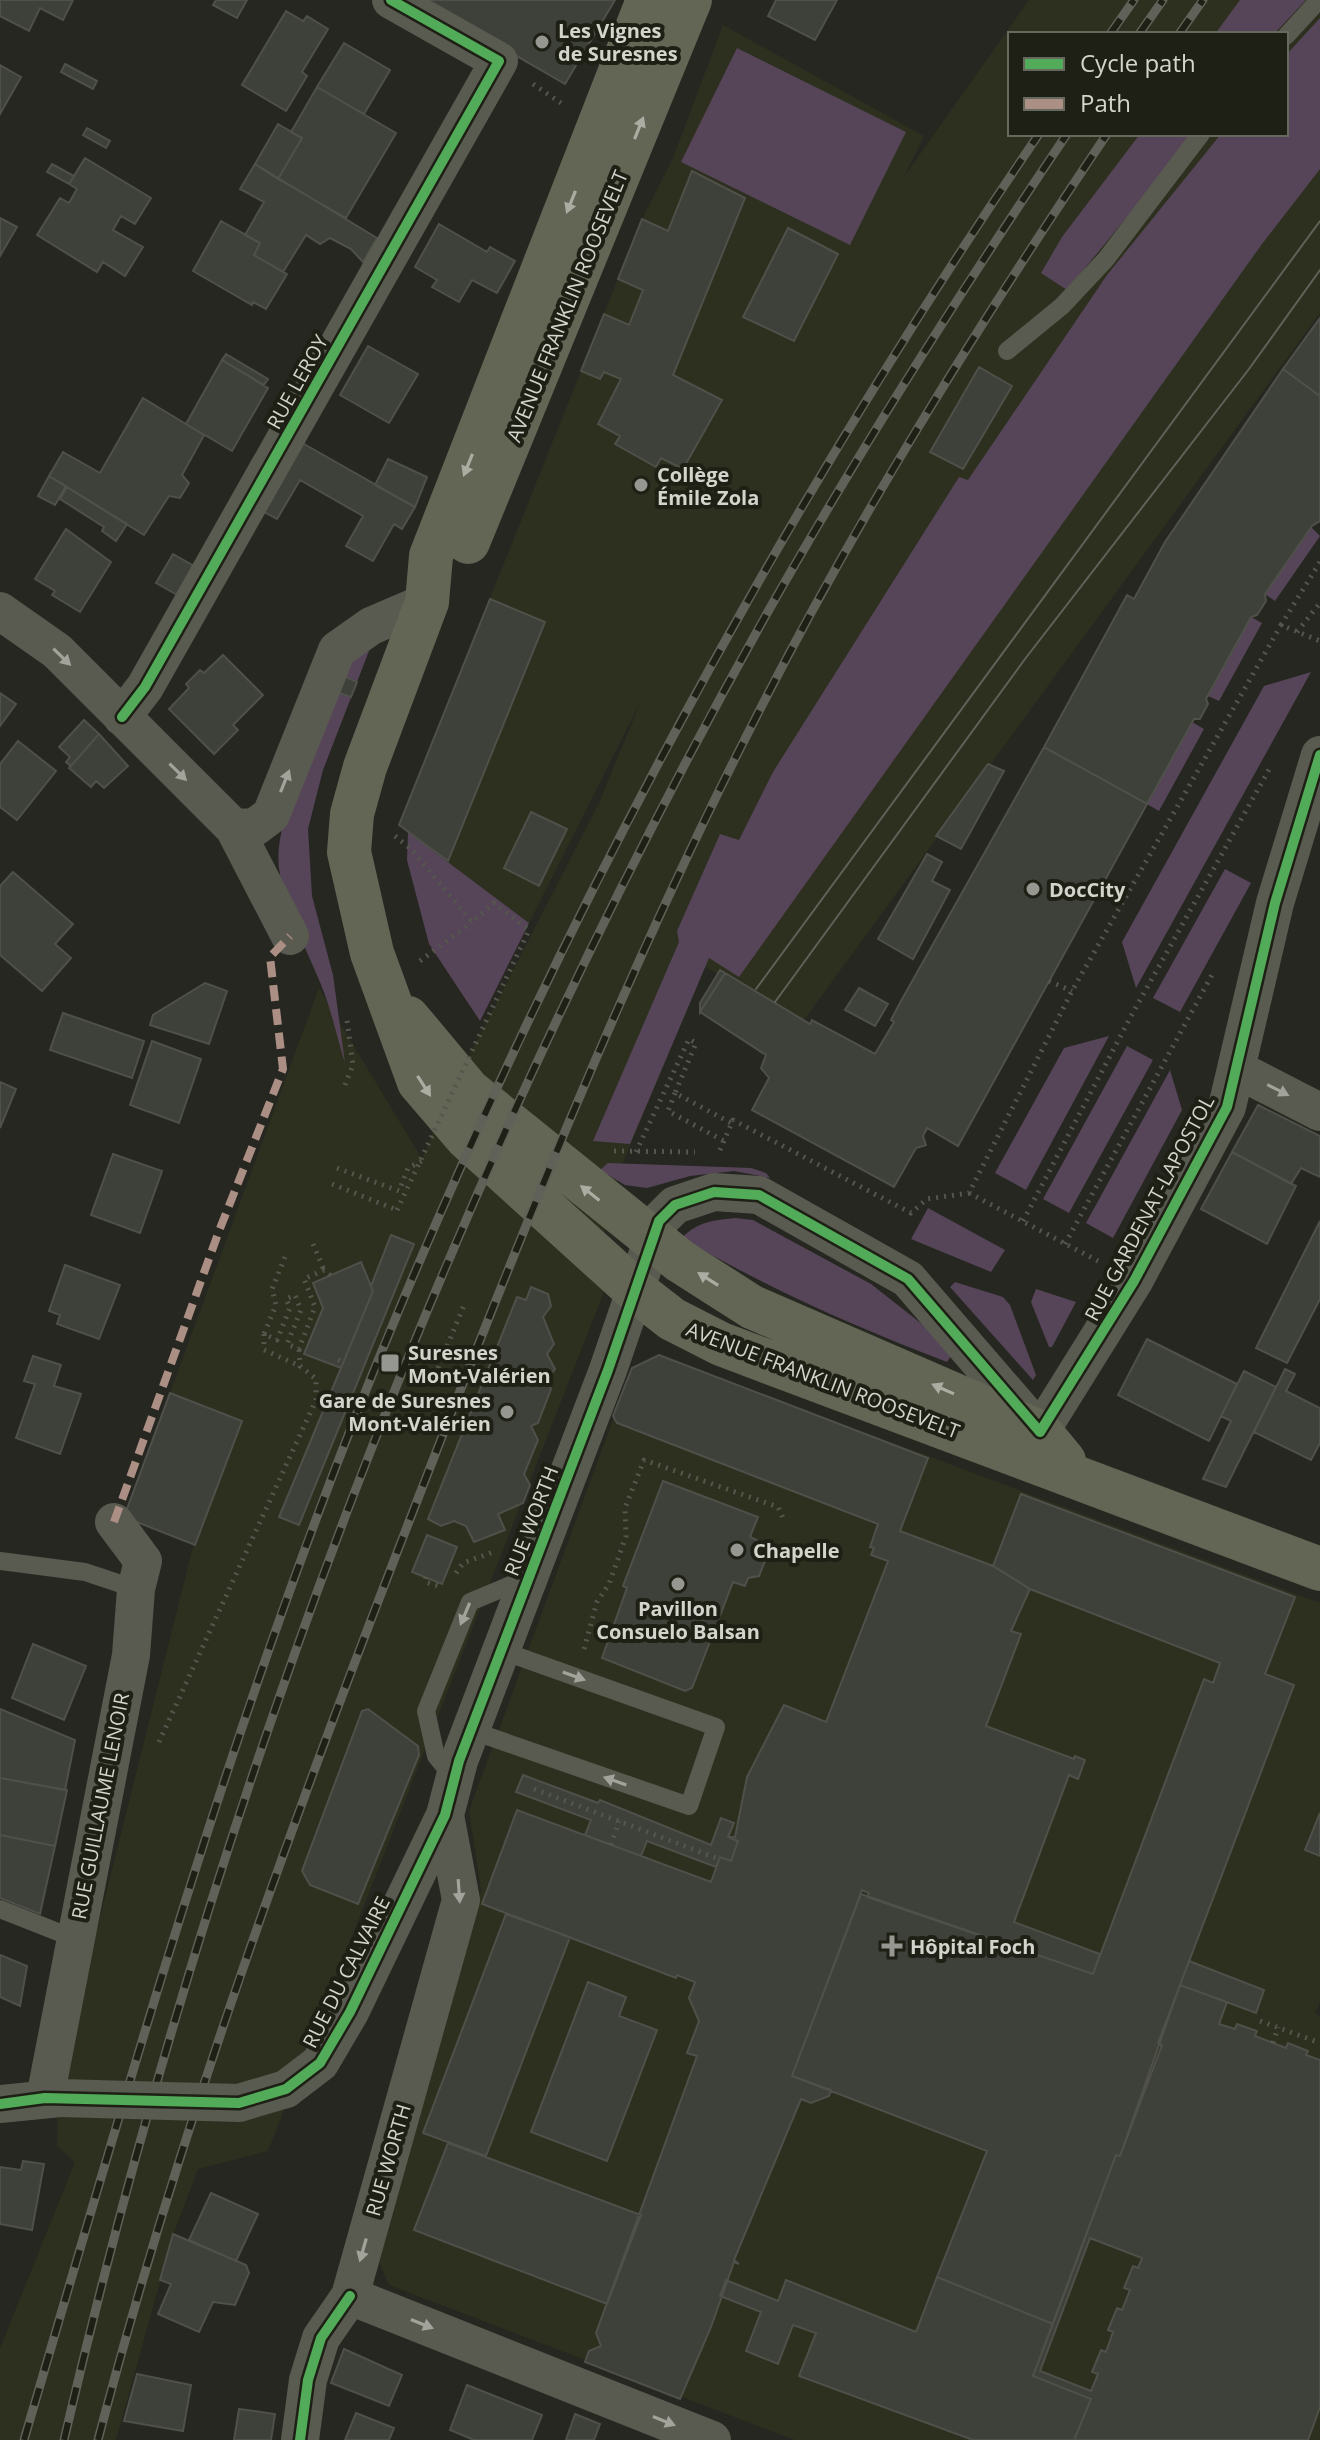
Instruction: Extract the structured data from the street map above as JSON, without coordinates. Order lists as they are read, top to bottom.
{
  "streets": {
    "main road": ["AVENUE FRANKLIN ROOSEVELT"],
    "street": [
      "RUE LEROY",
      "RUE GARDENAT-LAPOSTOL",
      "RUE WORTH",
      "RUE GUILLAUME LENOIR",
      "RUE DU CALVAIRE"
    ]
  },
  "crossings": [
    ["AVENUE FRANKLIN ROOSEVELT", "RUE GARDENAT-LAPOSTOL"],
    ["AVENUE FRANKLIN ROOSEVELT", "RUE WORTH"],
    ["RUE WORTH", "RUE DU CALVAIRE"],
    ["RUE GUILLAUME LENOIR", "RUE DU CALVAIRE"]
  ],
  "one_way": ["RUE WORTH"],
  "places": {
    "other": [
      "Les Vignes de Suresnes",
      "Collège Émile Zola",
      "DocCity",
      "Gare de Suresnes Mont-Valérien",
      "Chapelle",
      "Pavillon Consuelo Balsan"
    ],
    "transit": ["Suresnes Mont-Valérien"],
    "health": ["Hôpital Foch"]
  },
  "legend": ["Cycle path", "Path"]
}
